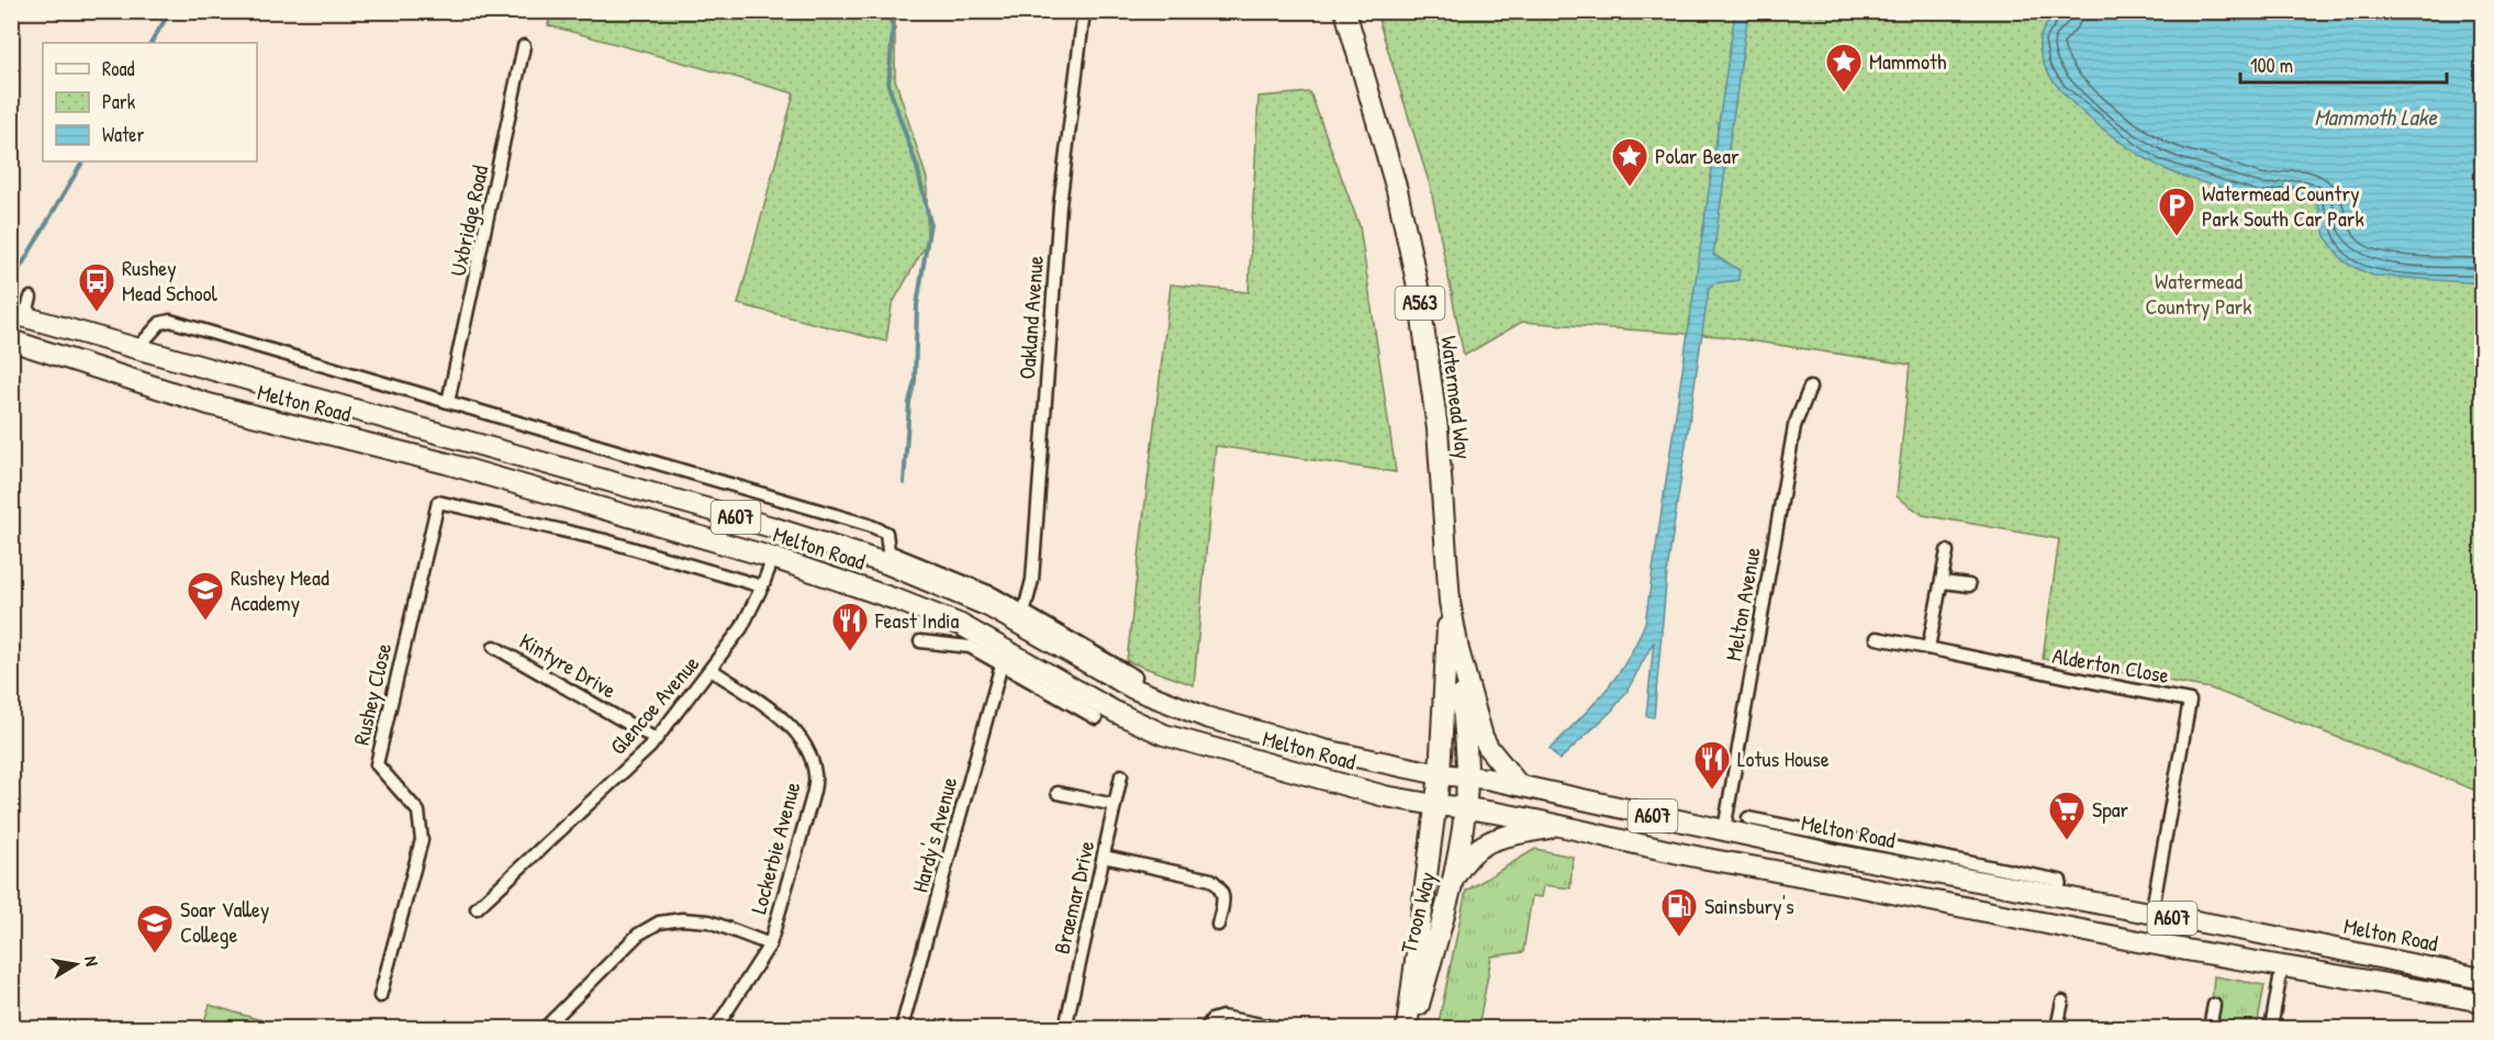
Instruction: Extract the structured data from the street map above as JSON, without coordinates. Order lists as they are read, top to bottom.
{
  "streets": {
    "main road": [
      "A563",
      "Watermead Way",
      "Melton Road",
      "A607",
      "Troon Way"
    ],
    "street": [
      "Uxbridge Road",
      "Oakland Avenue",
      "Melton Avenue",
      "Kintyre Drive",
      "Alderton Close",
      "Rushey Close",
      "Glencoe Avenue",
      "Hardy's Avenue",
      "Lockerbie Avenue",
      "Braemar Drive"
    ]
  },
  "crossings": [
    ["Uxbridge Road", "Melton Road"],
    ["Oakland Avenue", "Melton Road"],
    ["Watermead Way", "Melton Road"],
    ["Watermead Way", "Troon Way"],
    ["Melton Road", "Melton Avenue"],
    ["Melton Road", "Alderton Close"],
    ["Melton Road", "Glencoe Avenue"],
    ["Melton Road", "Hardy's Avenue"],
    ["Melton Road", "Troon Way"],
    ["Kintyre Drive", "Glencoe Avenue"],
    ["Rushey Close", "Glencoe Avenue"],
    ["Glencoe Avenue", "Lockerbie Avenue"]
  ],
  "water": ["Mammoth Lake"],
  "parks": ["Watermead Country Park"],
  "places": {
    "place": ["Mammoth", "Polar Bear"],
    "parking": ["Watermead Country Park South Car Park"],
    "bus stop": ["Rushey Mead School"],
    "school or university": ["Rushey Mead Academy", "Soar Valley College"],
    "restaurant": ["Feast India", "Lotus House"],
    "supermarket": ["Spar"],
    "fuel station": ["Sainsbury's"]
  },
  "legend": ["Road", "Park", "Water"],
  "scale_bar": "100 m",
  "north": "right"
}
